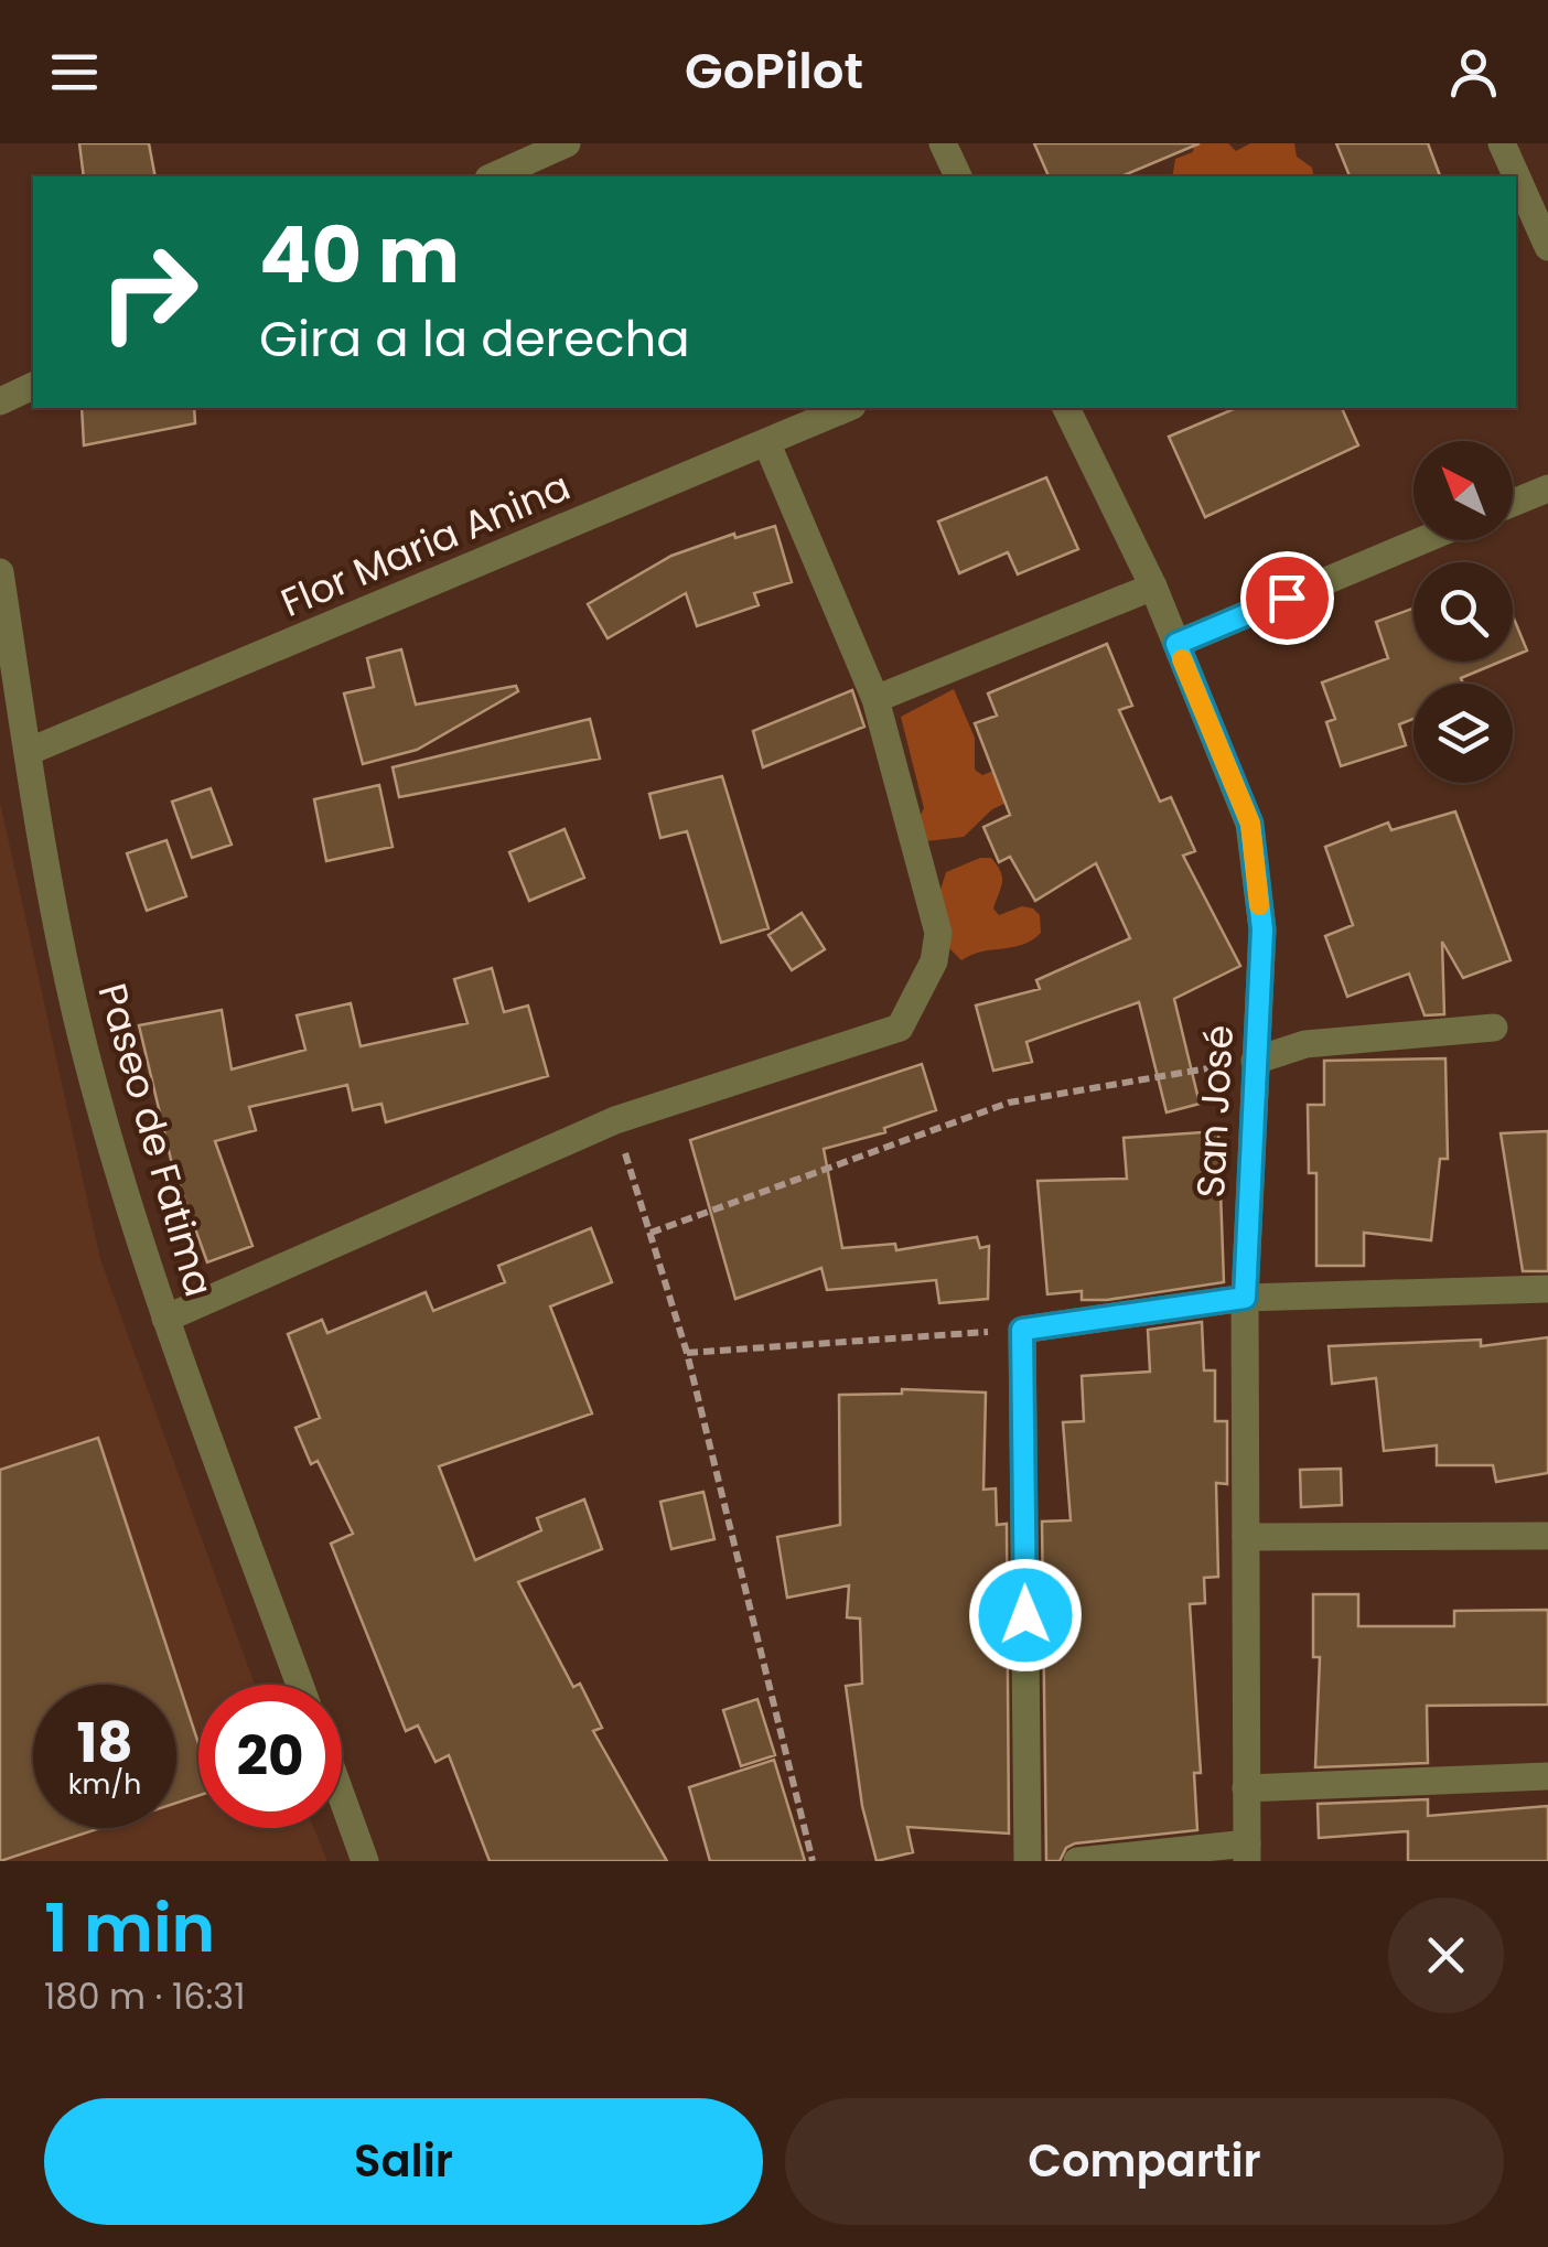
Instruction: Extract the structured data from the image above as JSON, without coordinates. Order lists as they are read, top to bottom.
{
  "streets": {
    "street": ["Flor Maria Anina", "San José", "Paseo de Fatima"]
  },
  "crossings": [
    ["Flor Maria Anina", "Paseo de Fatima"]
  ],
  "north": "top left",
  "page": {
    "header": "GoPilot",
    "turn": ["40 m", "Gira a la derecha"],
    "speed": "18 km/h",
    "limit": "20",
    "heading": ["1 min", "180 m · 16:31"],
    "buttons": ["Salir", "Compartir"]
  }
}
